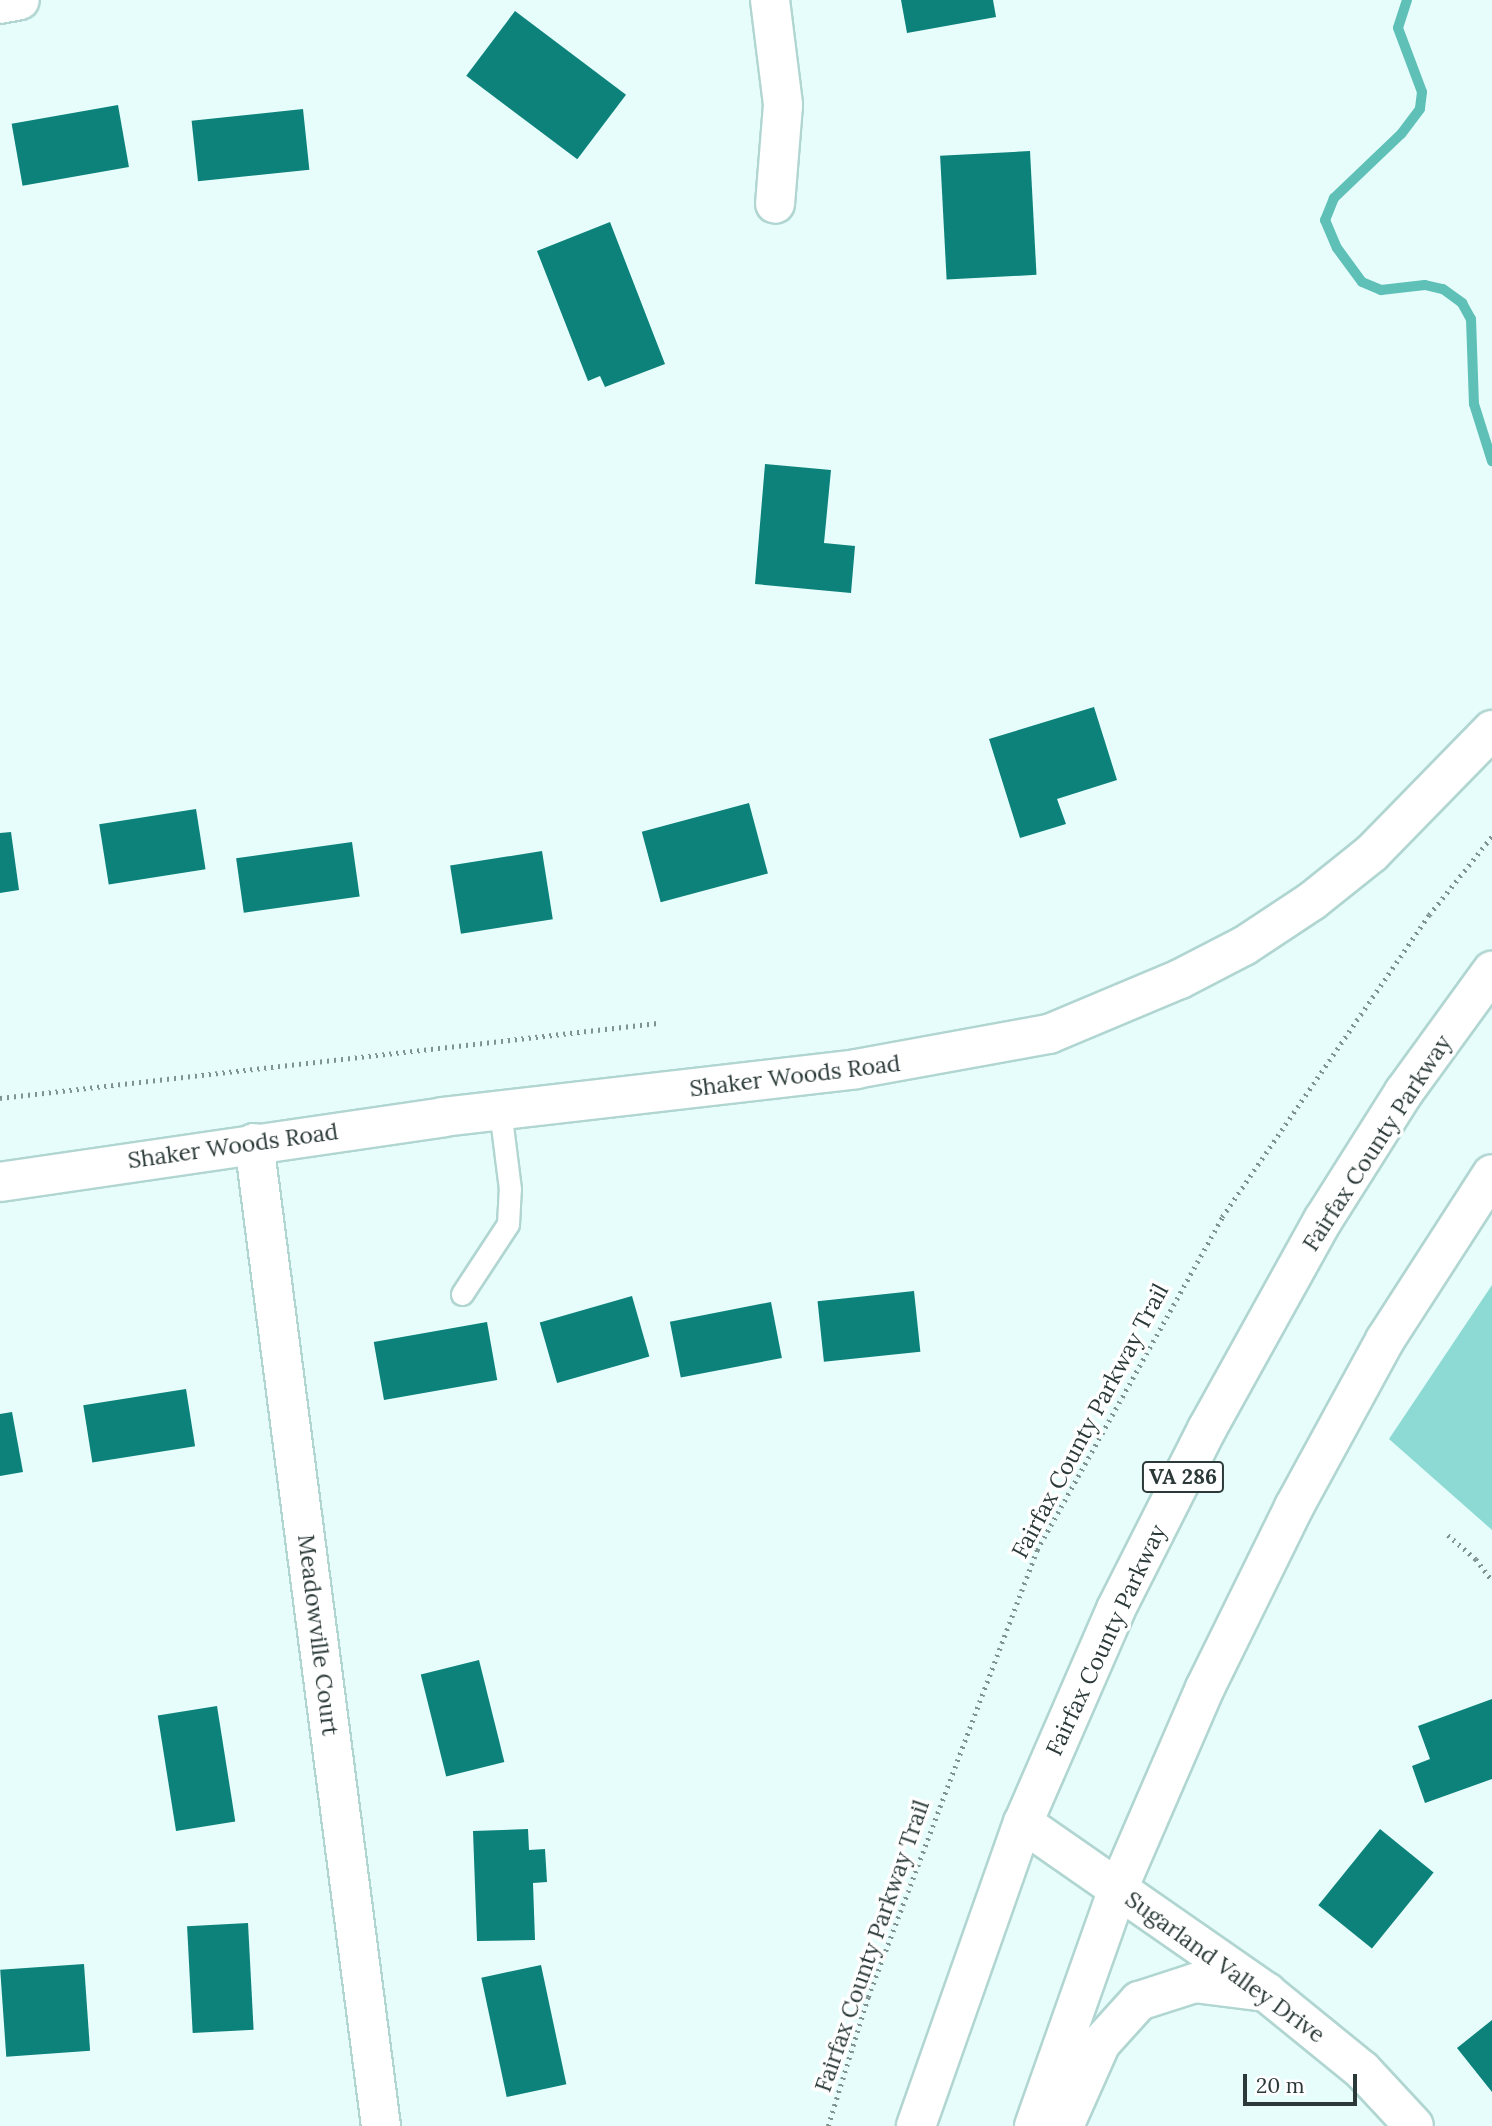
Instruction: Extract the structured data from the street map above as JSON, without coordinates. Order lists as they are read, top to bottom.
{
  "streets": {
    "main road": [
      "Shaker Woods Road",
      "Fairfax County Parkway",
      "VA 286",
      "Meadowville Court",
      "Sugarland Valley Drive"
    ],
    "path": ["Fairfax County Parkway Trail"]
  },
  "crossings": [
    ["Shaker Woods Road", "Meadowville Court"],
    ["Fairfax County Parkway", "Sugarland Valley Drive"]
  ],
  "scale_bar": "20 m"
}
